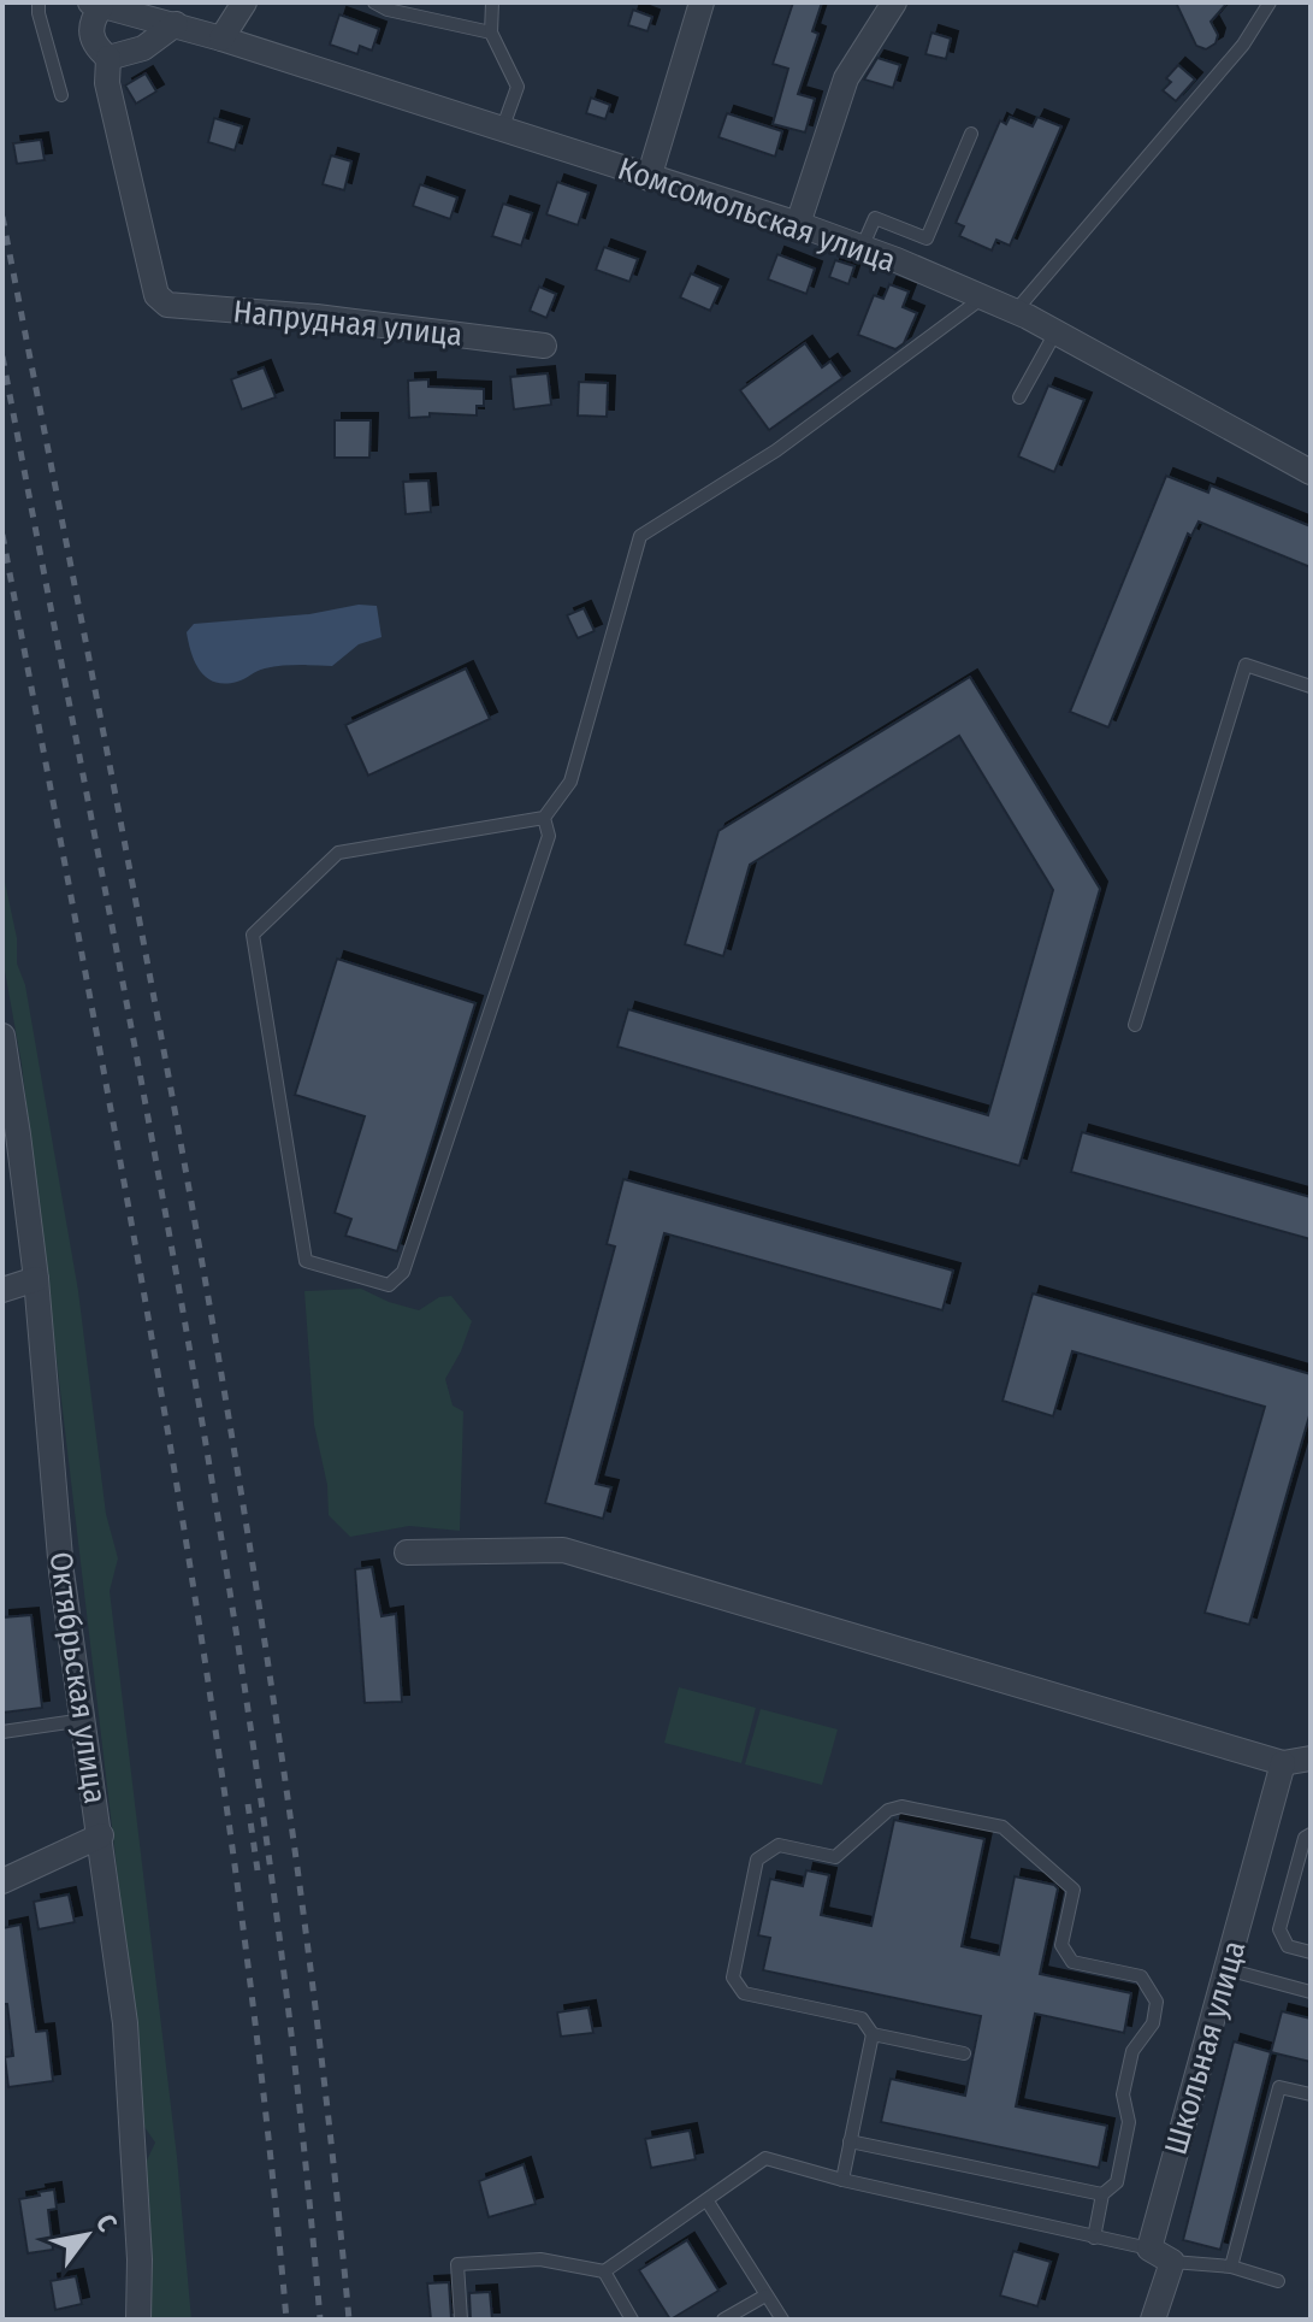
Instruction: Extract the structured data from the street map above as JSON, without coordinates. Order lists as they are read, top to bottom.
{
  "streets": {
    "street": [
      "Комсомольская улица",
      "Напрудная улица",
      "Октябрьская улица",
      "Школьная улица"
    ]
  },
  "north": "top right"
}
